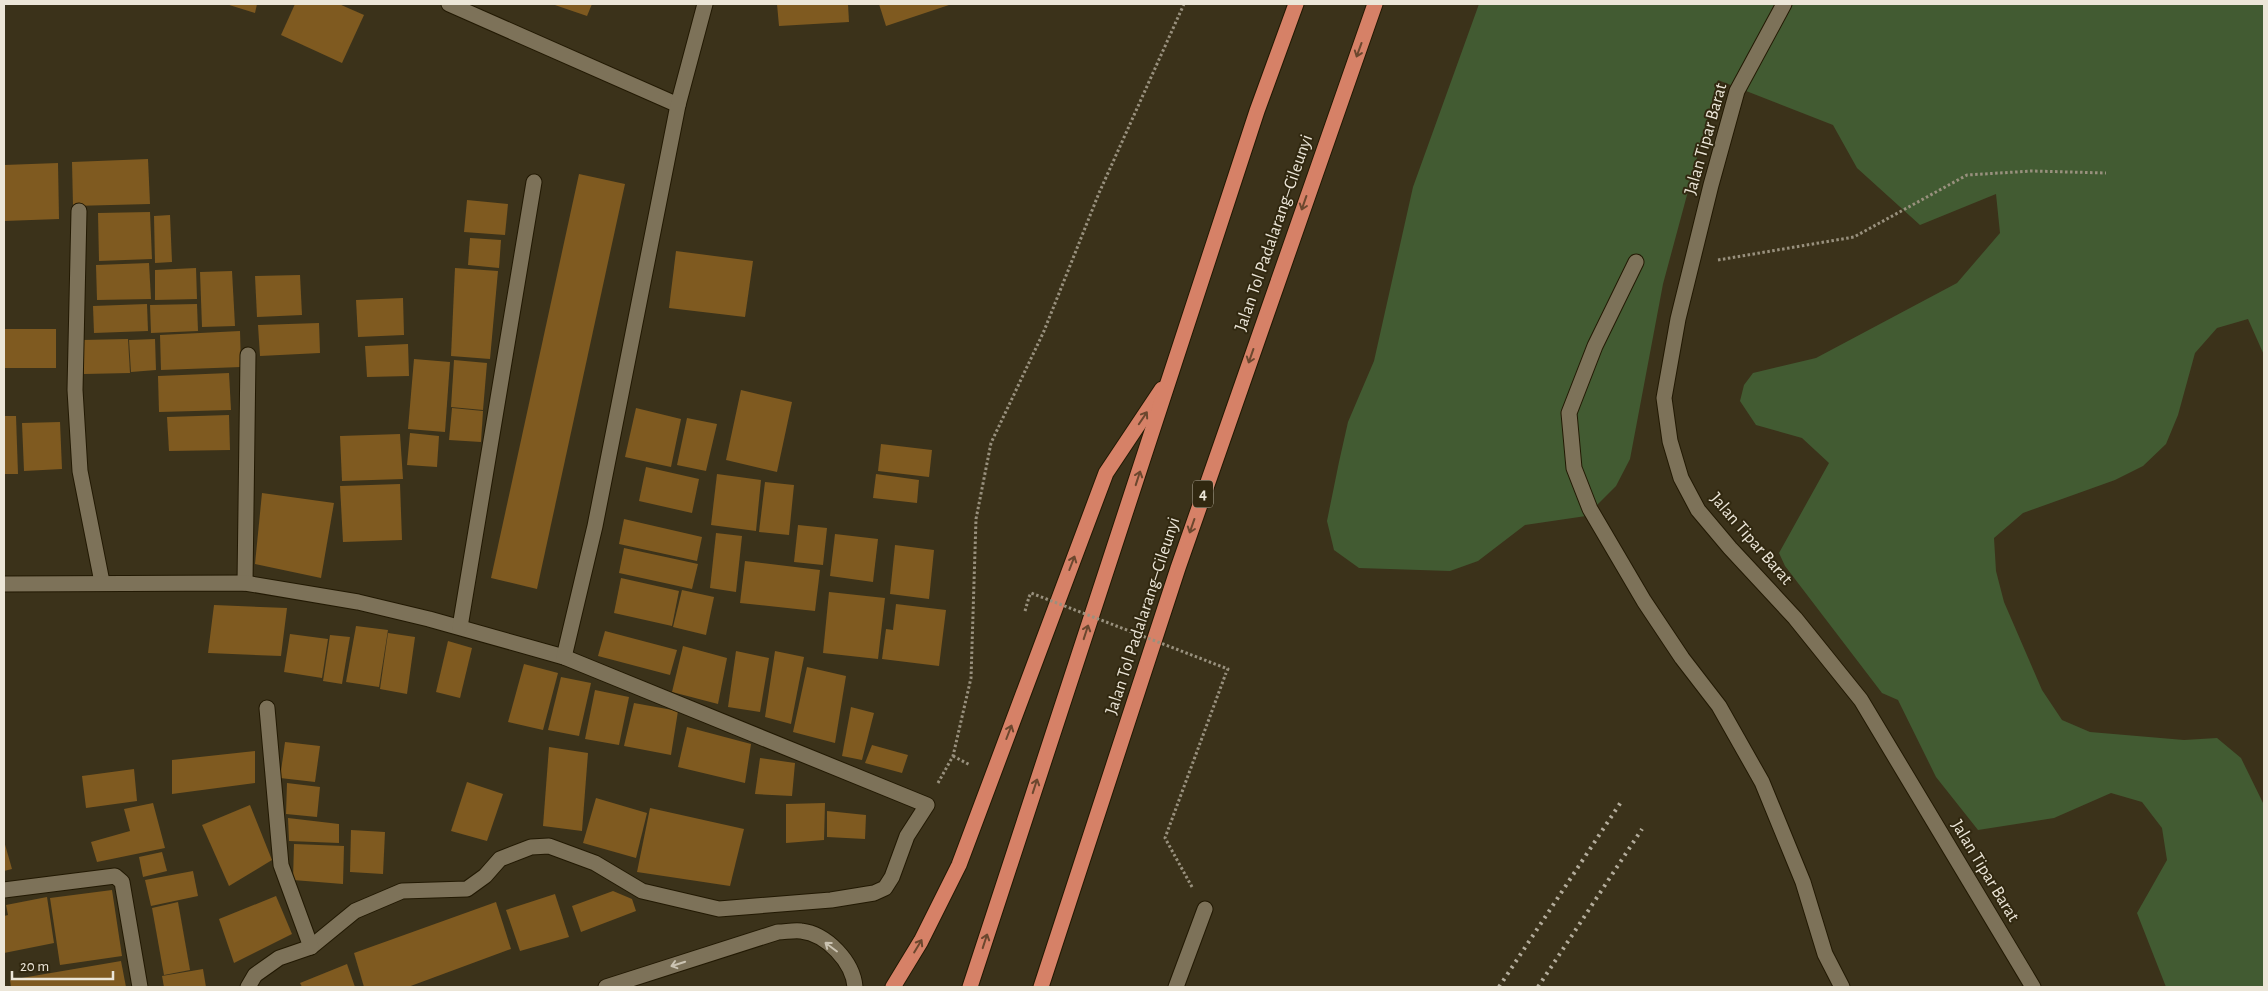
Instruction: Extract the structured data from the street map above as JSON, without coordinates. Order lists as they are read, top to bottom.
{
  "streets": {
    "highway": ["Jalan Tol Padalarang–Cileunyi", "4"],
    "street": ["Jalan Tipar Barat"]
  },
  "scale_bar": "20 m"
}
